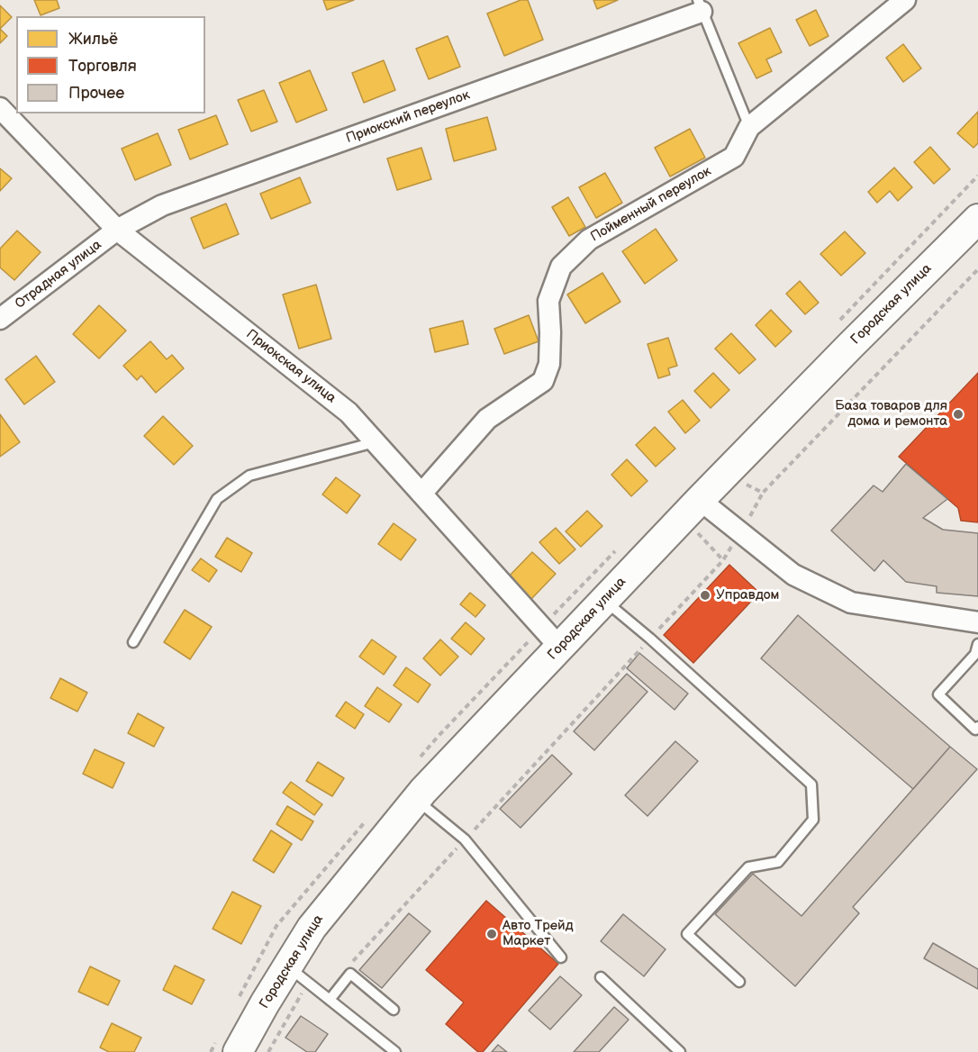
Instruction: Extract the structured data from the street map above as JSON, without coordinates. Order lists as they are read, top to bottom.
{
  "streets": {
    "main road": ["Городская улица"],
    "street": [
      "Приокский переулок",
      "Пойменный переулок",
      "Отрадная улица",
      "Приокская улица"
    ]
  },
  "crossings": [
    ["Приокский переулок", "Отрадная улица"],
    ["Приокский переулок", "Приокская улица"],
    ["Пойменный переулок", "Приокская улица"],
    ["Отрадная улица", "Приокская улица"],
    ["Городская улица", "Приокская улица"]
  ],
  "places": ["База товаров для дома и ремонта", "Управдом", "Авто Трейд Маркет"],
  "legend": ["Жильё", "Торговля", "Прочее"]
}
